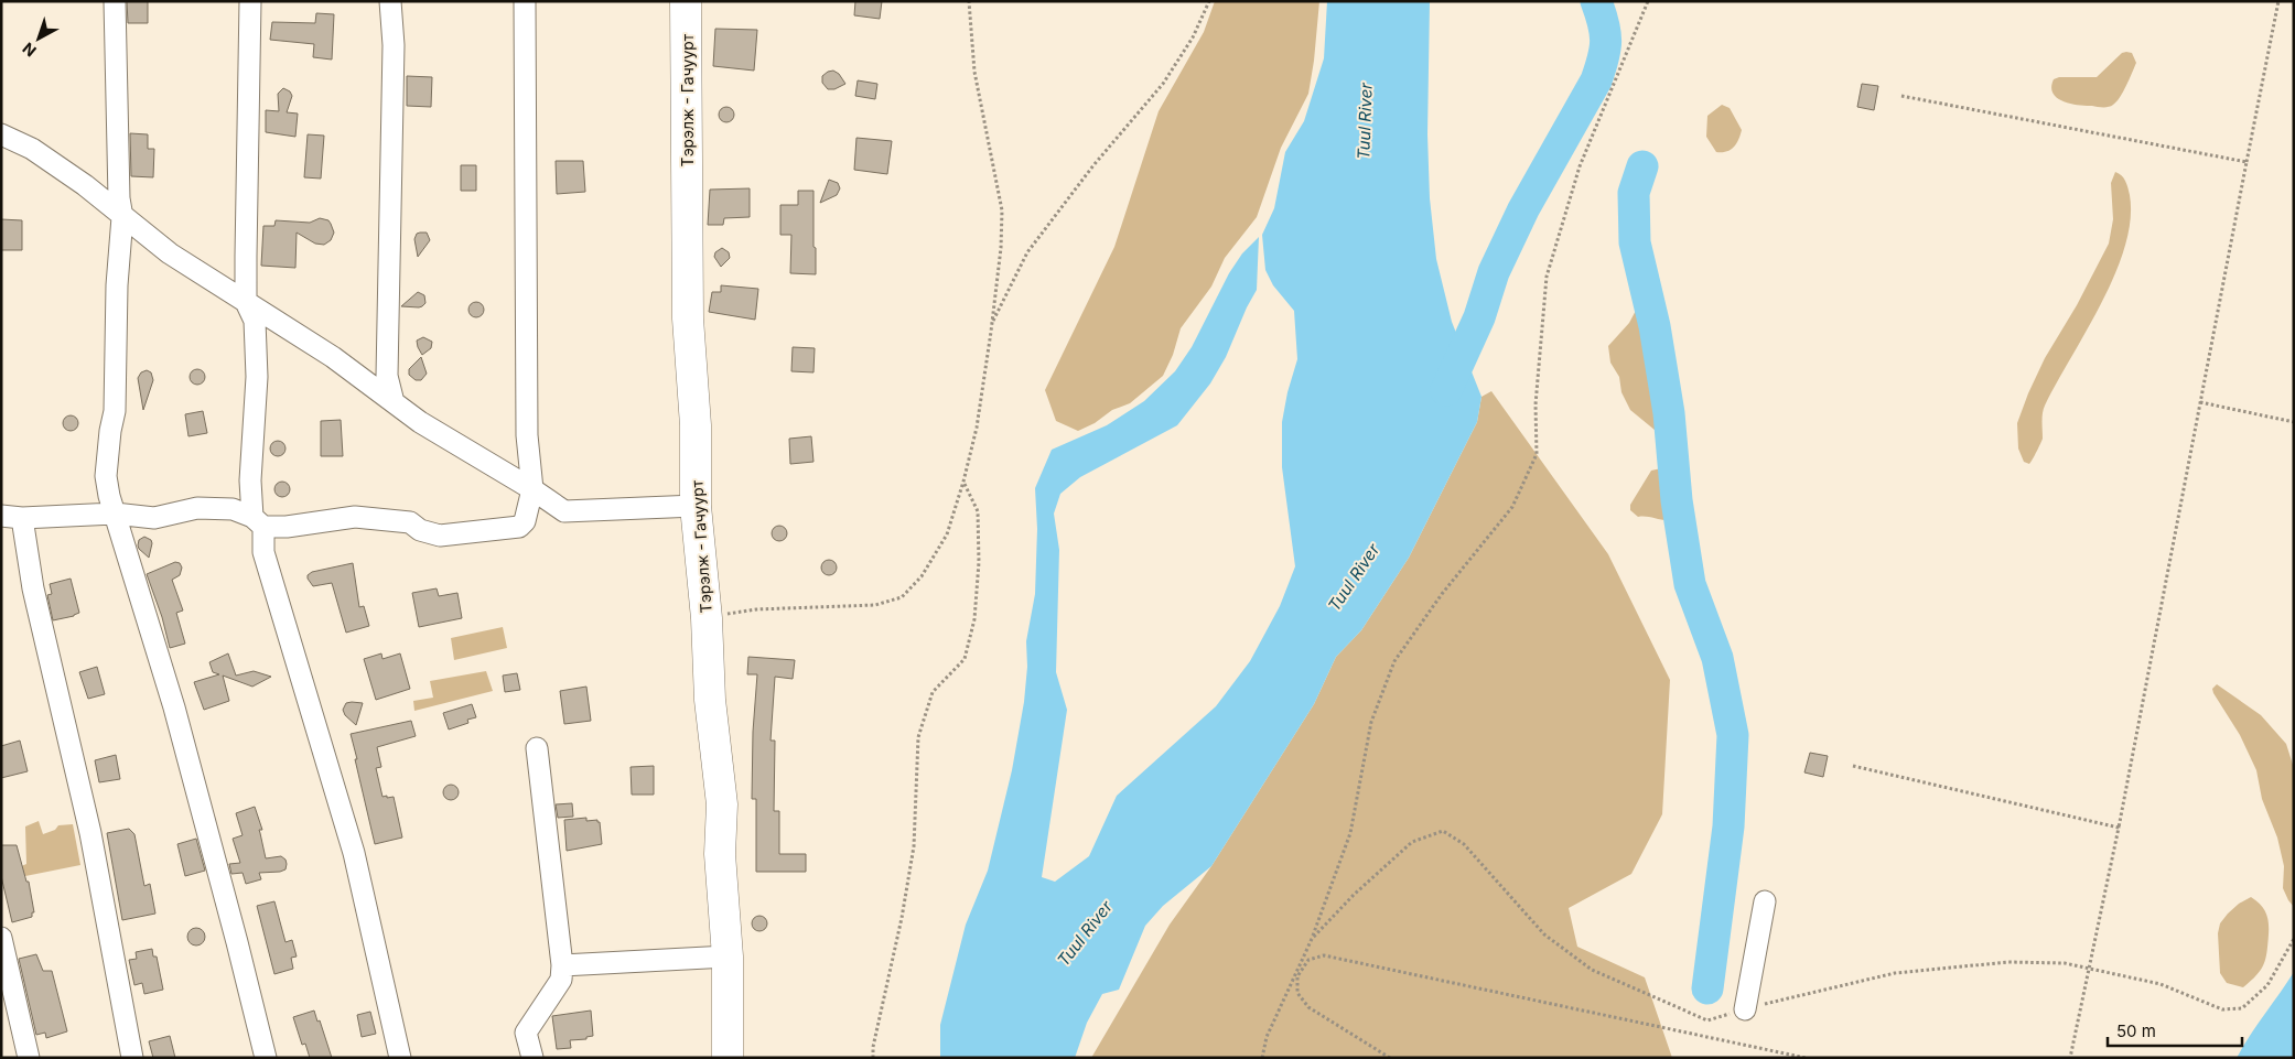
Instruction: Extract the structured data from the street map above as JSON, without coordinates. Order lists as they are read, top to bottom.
{
  "streets": {
    "main road": ["Тэрэлж - Гачуурт"]
  },
  "water": ["Tuul River"],
  "scale_bar": "50 m",
  "north": "bottom left"
}
